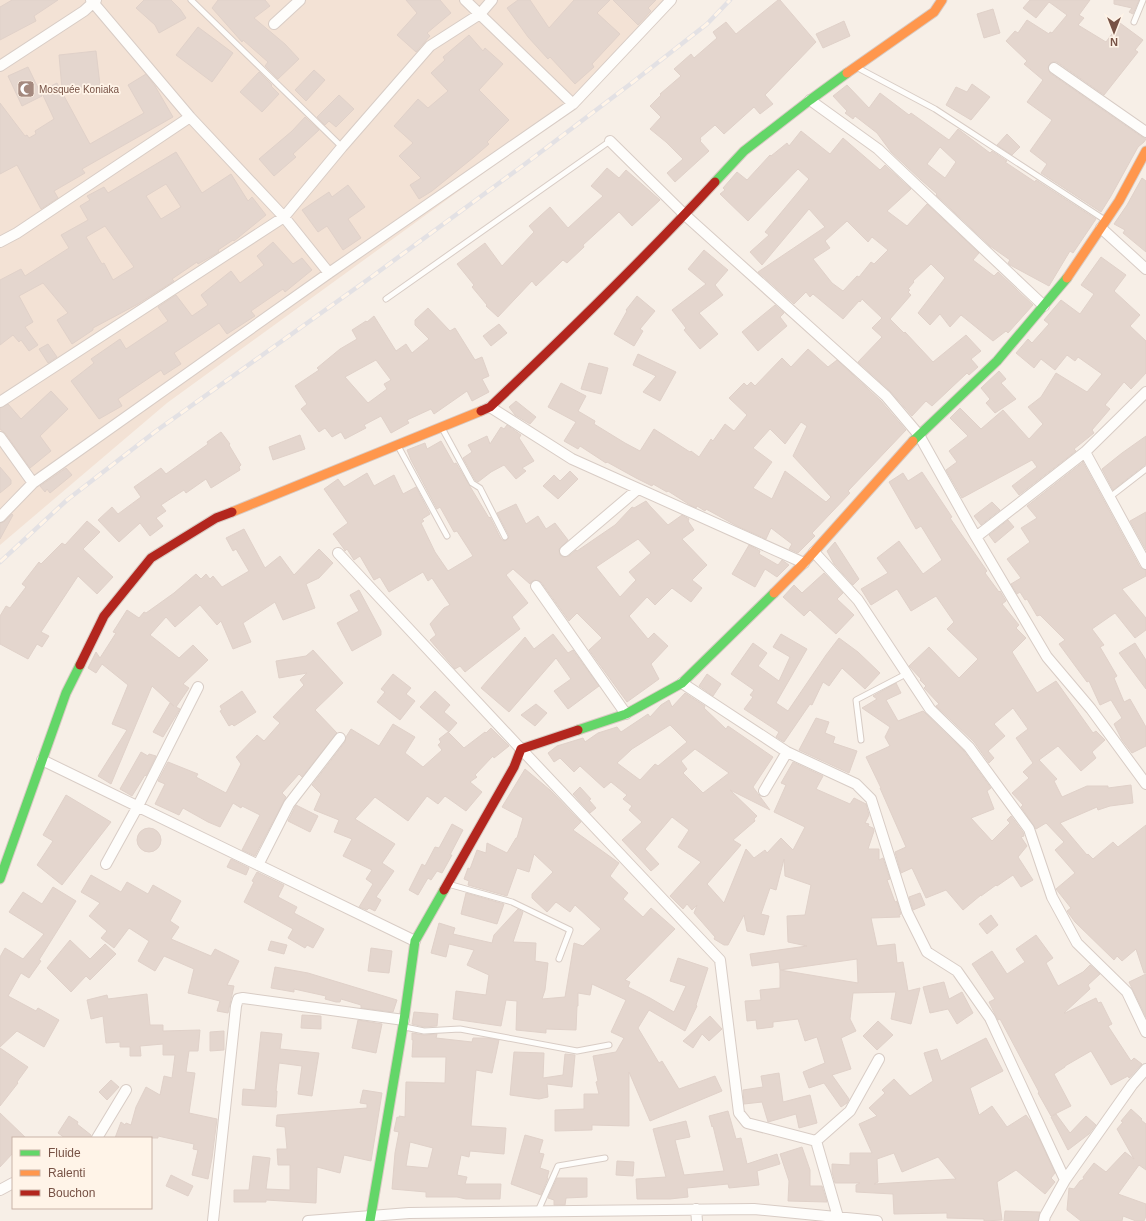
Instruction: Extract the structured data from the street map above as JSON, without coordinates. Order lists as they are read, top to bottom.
{
  "places": {
    "mosque": ["Mosquée Koniaka"]
  },
  "legend": ["Fluide", "Ralenti", "Bouchon"],
  "north": "bottom"
}
